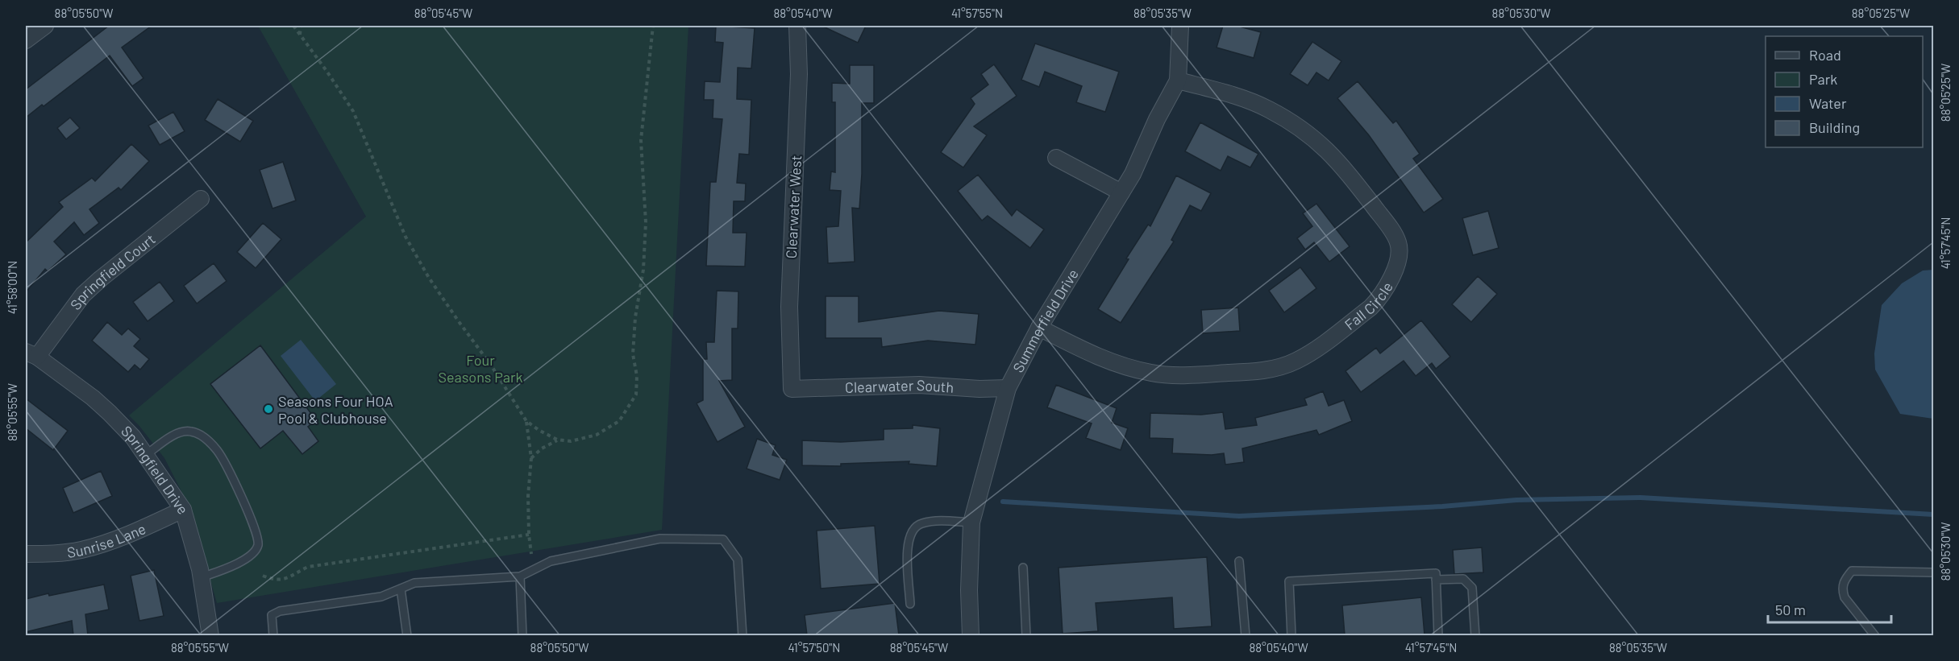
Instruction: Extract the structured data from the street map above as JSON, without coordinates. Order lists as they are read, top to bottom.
{
  "streets": {
    "street": [
      "Clearwater West",
      "Springfield Court",
      "Fall Circle",
      "Summerfield Drive",
      "Clearwater South",
      "Springfield Drive",
      "Sunrise Lane"
    ]
  },
  "crossings": [
    ["Clearwater West", "Clearwater South"],
    ["Springfield Court", "Springfield Drive"],
    ["Fall Circle", "Summerfield Drive"],
    ["Summerfield Drive", "Clearwater South"],
    ["Springfield Drive", "Sunrise Lane"]
  ],
  "parks": ["Four Seasons Park"],
  "places": ["Seasons Four HOA Pool & Clubhouse"],
  "legend": [
    "Road",
    "Park",
    "Water",
    "Building"
  ],
  "scale_bar": "50 m",
  "coordinates": [
    "88°05'50\"W",
    "88°05'45\"W",
    "88°05'40\"W",
    "41°57'55\"N",
    "88°05'35\"W",
    "88°05'30\"W",
    "88°05'25\"W",
    "41°57'45\"N",
    "41°58'00\"N",
    "88°05'55\"W",
    "41°57'50\"N"
  ]
}
